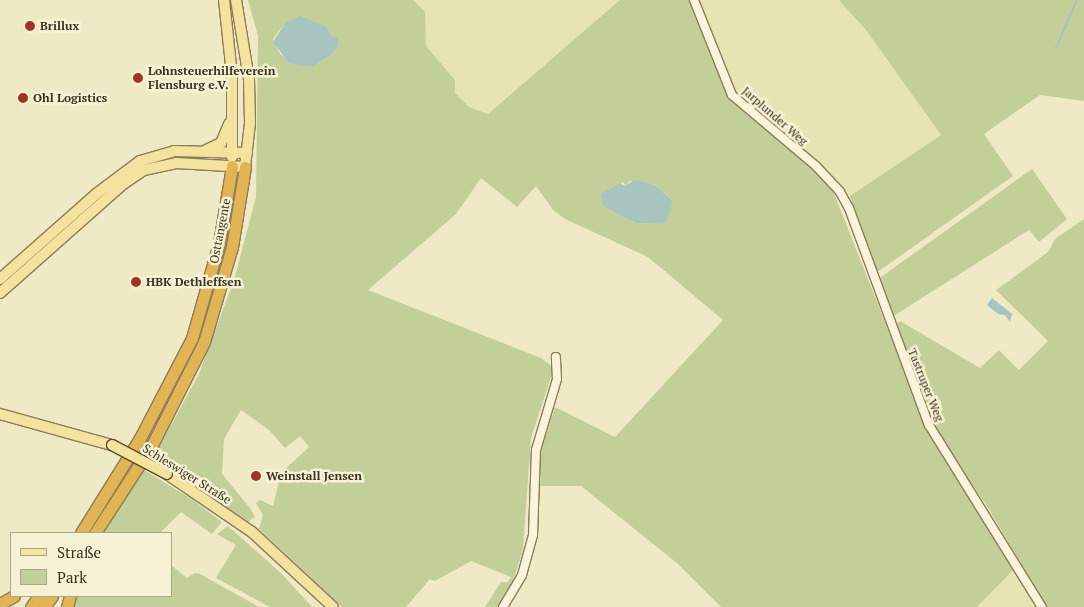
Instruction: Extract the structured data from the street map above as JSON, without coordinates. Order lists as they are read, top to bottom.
{
  "streets": {
    "highway": ["Osttangente"],
    "main road": ["Schleswiger Straße"],
    "street": ["Jarplunder Weg", "Tastruper Weg"]
  },
  "crossings": [
    ["Jarplunder Weg", "Tastruper Weg"]
  ],
  "places": [
    "Brillux",
    "Lohnsteuerhilfeverein Flensburg e.V.",
    "Ohl Logistics",
    "HBK Dethleffsen",
    "Weinstall Jensen"
  ],
  "legend": ["Straße", "Park"]
}
